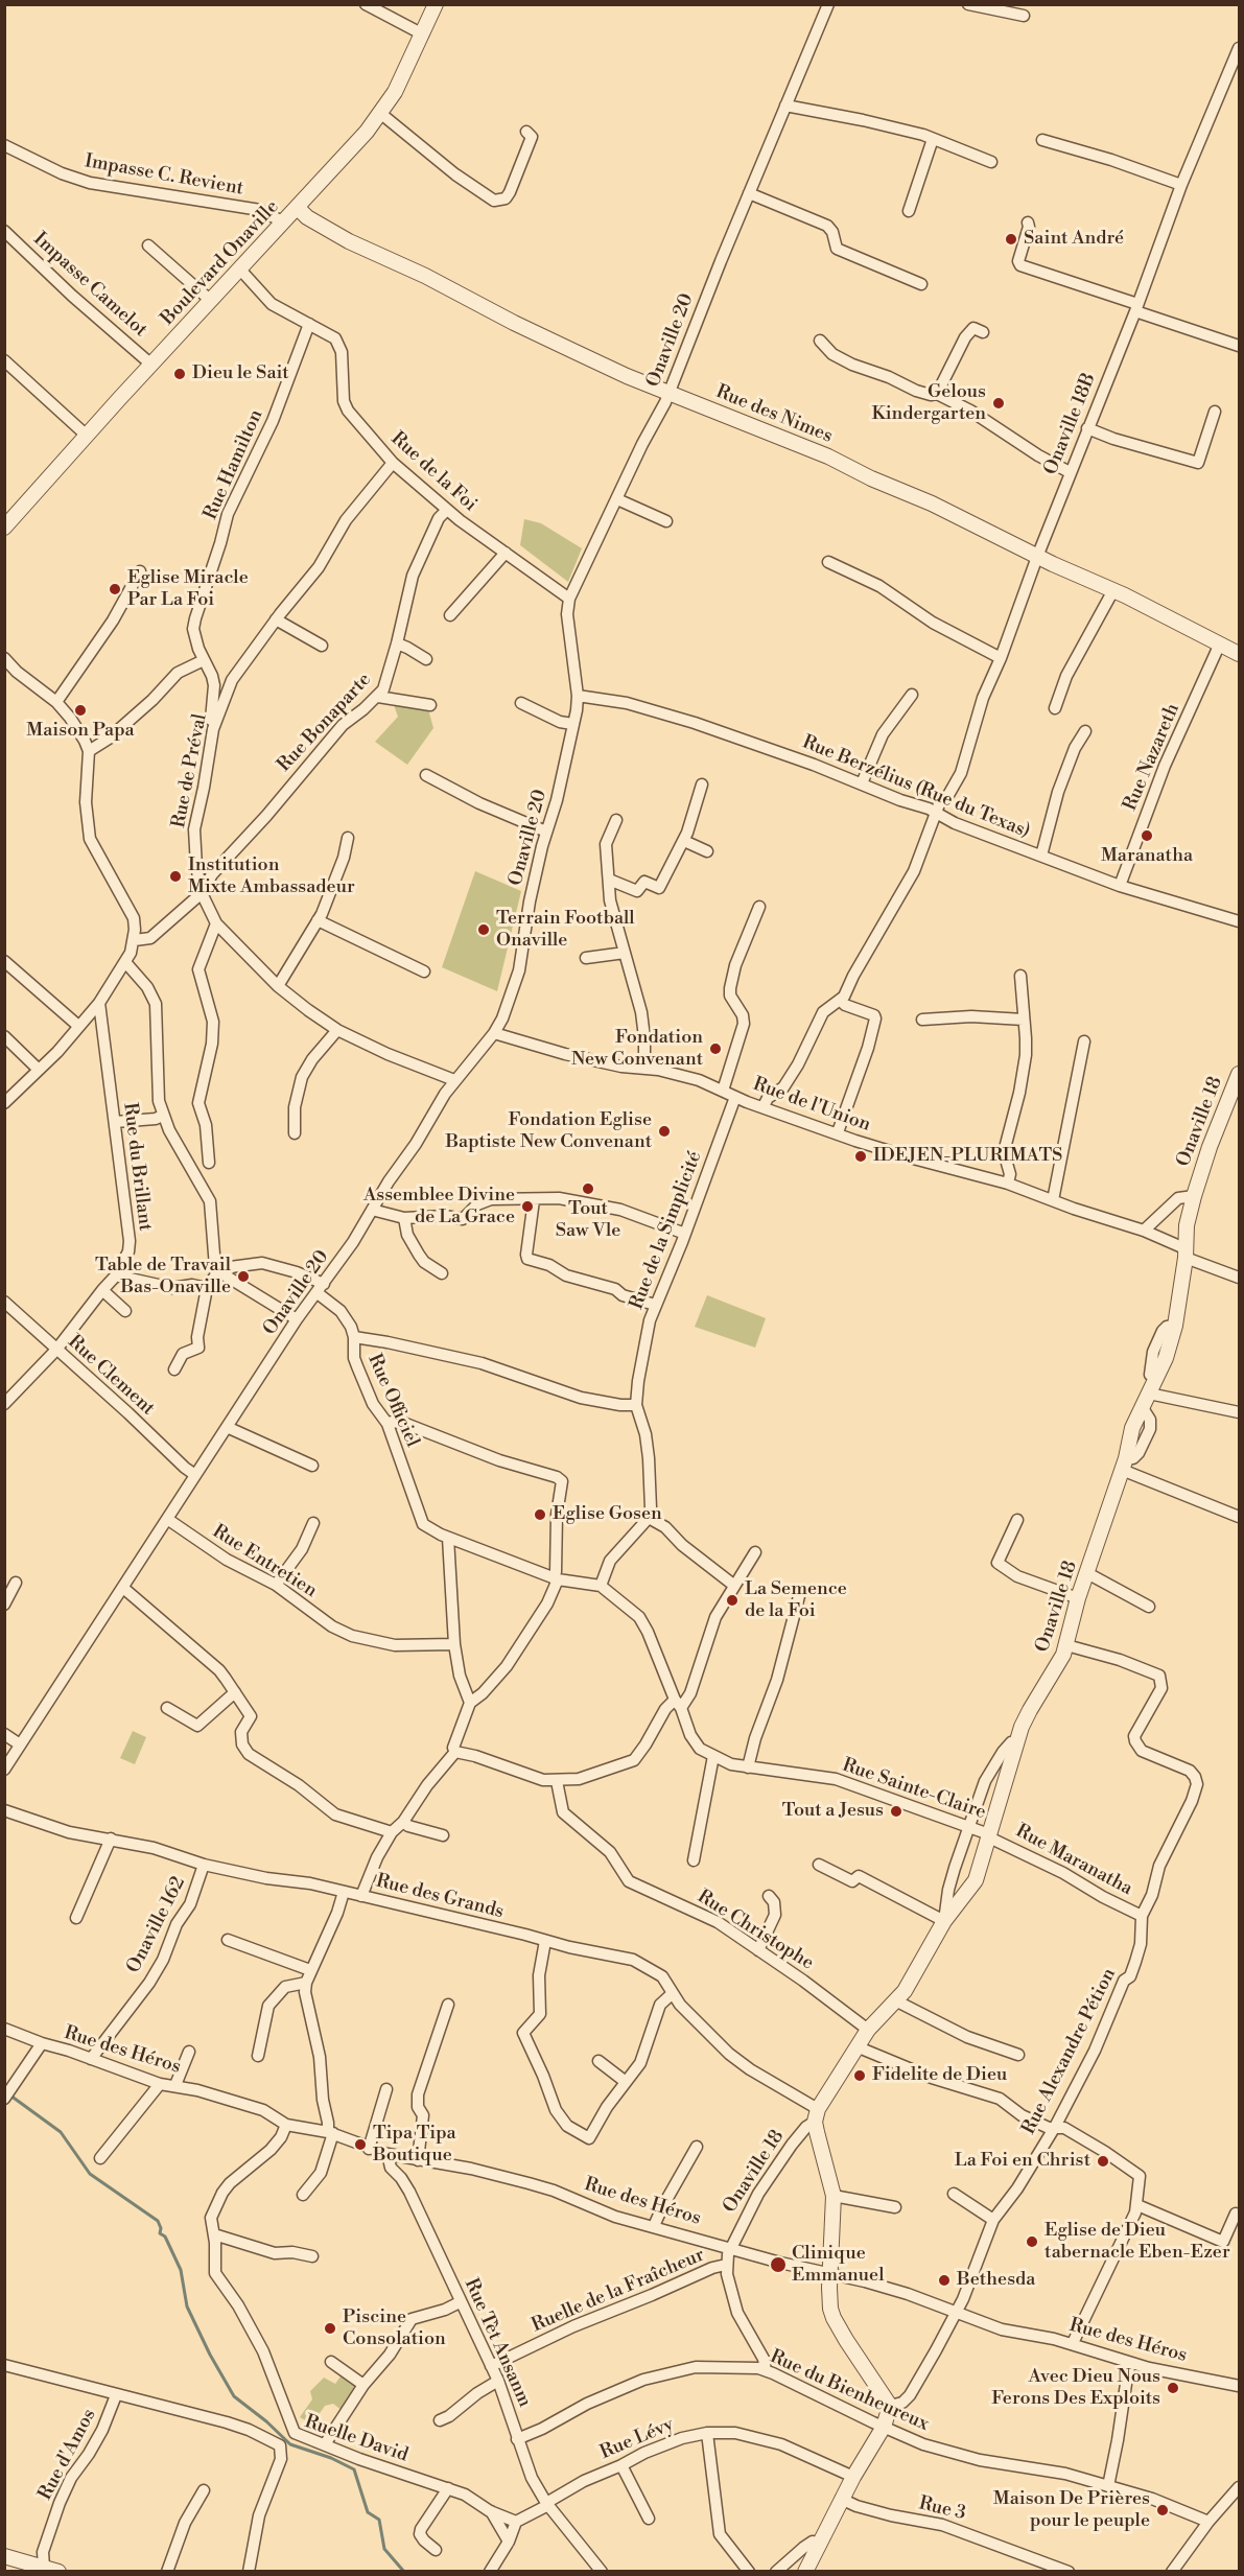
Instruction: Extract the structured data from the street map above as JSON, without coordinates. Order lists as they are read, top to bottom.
{
  "streets": {
    "street": [
      "Impasse C. Revient",
      "Boulevard Onaville",
      "Impasse Camelot",
      "Onaville 20",
      "Rue des Nimes",
      "Onaville 18B",
      "Rue Hamilton",
      "Rue de la Foi",
      "Rue Bonaparte",
      "Rue Nazareth",
      "Rue de Préval",
      "Rue Berzélius (Rue du Texas)",
      "Rue de l'Union",
      "Onaville 18",
      "Rue du Brillant",
      "Rue de la Simplicité",
      "Rue Clement",
      "Rue Officiel",
      "Rue Entretien",
      "Rue Sainte-Claire",
      "Rue Maranatha",
      "Rue des Grands",
      "Onaville 162",
      "Rue Christophe",
      "Rue des Héros",
      "Rue Alexandre Pétion",
      "Ruelle de la Fraîcheur",
      "Rue Tèt Ansanm",
      "Rue du Bienheureux",
      "Ruelle David",
      "Rue Lévy",
      "Rue d'Amos",
      "Rue 3"
    ]
  },
  "crossings": [
    ["Impasse C. Revient", "Boulevard Onaville"],
    ["Boulevard Onaville", "Impasse Camelot"],
    ["Boulevard Onaville", "Rue des Nimes"],
    ["Boulevard Onaville", "Rue de la Foi"],
    ["Onaville 20", "Rue des Nimes"],
    ["Onaville 20", "Rue de la Foi"],
    ["Onaville 20", "Rue de Préval"],
    ["Onaville 20", "Rue Berzélius (Rue du Texas)"],
    ["Onaville 20", "Rue de l'Union"],
    ["Onaville 20", "Rue Clement"],
    ["Onaville 20", "Rue Officiel"],
    ["Onaville 20", "Rue Entretien"],
    ["Rue des Nimes", "Onaville 18B"],
    ["Rue des Nimes", "Rue Nazareth"],
    ["Onaville 18B", "Rue Berzélius (Rue du Texas)"],
    ["Onaville 18B", "Rue de l'Union"],
    ["Rue Hamilton", "Rue de la Foi"],
    ["Rue de la Foi", "Rue Bonaparte"],
    ["Rue de la Foi", "Rue de Préval"],
    ["Rue Bonaparte", "Rue de Préval"],
    ["Rue Nazareth", "Rue Berzélius (Rue du Texas)"],
    ["Rue de l'Union", "Onaville 18"],
    ["Rue de l'Union", "Rue de la Simplicité"],
    ["Onaville 18", "Rue Sainte-Claire"],
    ["Onaville 18", "Rue Maranatha"],
    ["Onaville 18", "Rue des Grands"],
    ["Onaville 18", "Rue Christophe"],
    ["Onaville 18", "Rue des Héros"],
    ["Onaville 18", "Rue Alexandre Pétion"],
    ["Onaville 18", "Ruelle de la Fraîcheur"],
    ["Rue du Brillant", "Rue Clement"],
    ["Rue Sainte-Claire", "Rue Maranatha"],
    ["Rue Maranatha", "Rue Alexandre Pétion"],
    ["Rue des Grands", "Onaville 162"],
    ["Onaville 162", "Rue des Héros"],
    ["Rue des Héros", "Rue Alexandre Pétion"],
    ["Rue des Héros", "Rue Tèt Ansanm"],
    ["Ruelle de la Fraîcheur", "Rue Tèt Ansanm"],
    ["Rue Tèt Ansanm", "Rue du Bienheureux"],
    ["Rue Tèt Ansanm", "Rue Lévy"],
    ["Ruelle David", "Rue d'Amos"]
  ],
  "places": [
    "Saint André",
    "Dieu le Sait",
    "Gelous Kindergarten",
    "Eglise Miracle Par La Foi",
    "Maison Papa",
    "Maranatha",
    "Institution Mixte Ambassadeur",
    "Terrain Football Onaville",
    "Fondation New Convenant",
    "Fondation Eglise Baptiste New Convenant",
    "IDEJEN-PLURIMATS",
    "Tout Saw Vle",
    "Assemblee Divine de La Grace",
    "Table de Travail Bas-Onaville",
    "Eglise Gosen",
    "La Semence de la Foi",
    "Tout a Jesus",
    "Fidelite de Dieu",
    "Tipa Tipa Boutique",
    "La Foi en Christ",
    "Eglise de Dieu tabernacle Eben-Ezer",
    "Clinique Emmanuel",
    "Bethesda",
    "Piscine Consolation",
    "Avec Dieu Nous Ferons Des Exploits",
    "Maison De Prières pour le peuple"
  ]
}
